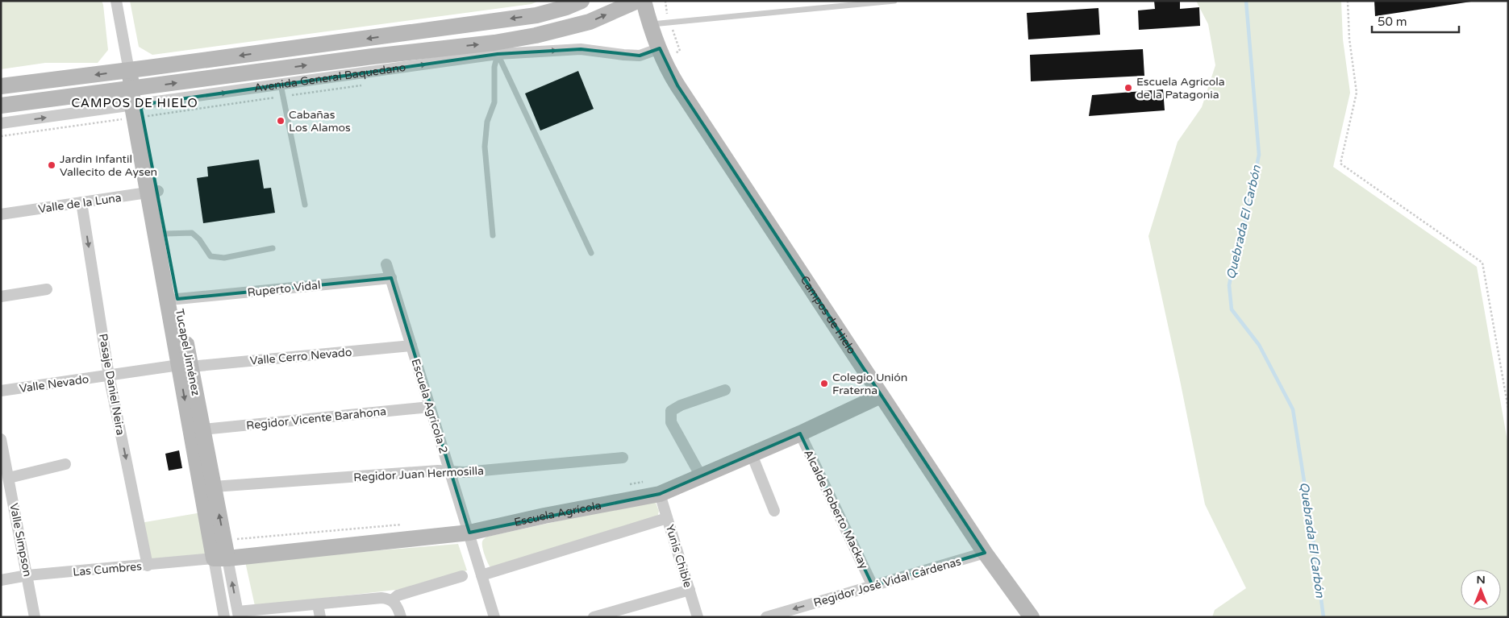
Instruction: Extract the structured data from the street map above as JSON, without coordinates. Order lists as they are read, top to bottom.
{
  "streets": {
    "street": [
      "Avenida General Baquedano",
      "Valle de la Luna",
      "Ruperto Vidal",
      "Campos de Hielo",
      "Tucapel Jiménez",
      "Valle Cerro Nevado",
      "Valle Nevado",
      "Pasaje Daniel Neira",
      "Escuela Agrícola 2",
      "Regidor Vicente Barahona",
      "Regidor Juan Hermosilla",
      "Alcalde Roberto Mackay",
      "Escuela Agrícola",
      "Valle Simpson",
      "Yunis Chible",
      "Las Cumbres",
      "Regidor José Vidal Cárdenas"
    ]
  },
  "crossings": [
    ["Avenida General Baquedano", "Campos de Hielo"],
    ["Avenida General Baquedano", "Tucapel Jiménez"],
    ["Valle de la Luna", "Tucapel Jiménez"],
    ["Valle de la Luna", "Pasaje Daniel Neira"],
    ["Ruperto Vidal", "Tucapel Jiménez"],
    ["Ruperto Vidal", "Escuela Agrícola 2"],
    ["Campos de Hielo", "Escuela Agrícola"],
    ["Campos de Hielo", "Regidor José Vidal Cárdenas"],
    ["Tucapel Jiménez", "Valle Cerro Nevado"],
    ["Tucapel Jiménez", "Valle Nevado"],
    ["Tucapel Jiménez", "Regidor Vicente Barahona"],
    ["Tucapel Jiménez", "Regidor Juan Hermosilla"],
    ["Tucapel Jiménez", "Escuela Agrícola"],
    ["Tucapel Jiménez", "Las Cumbres"],
    ["Valle Cerro Nevado", "Valle Nevado"],
    ["Valle Cerro Nevado", "Escuela Agrícola 2"],
    ["Valle Nevado", "Pasaje Daniel Neira"],
    ["Pasaje Daniel Neira", "Las Cumbres"],
    ["Escuela Agrícola 2", "Regidor Vicente Barahona"],
    ["Escuela Agrícola 2", "Regidor Juan Hermosilla"],
    ["Escuela Agrícola 2", "Escuela Agrícola"],
    ["Alcalde Roberto Mackay", "Escuela Agrícola"],
    ["Alcalde Roberto Mackay", "Regidor José Vidal Cárdenas"],
    ["Escuela Agrícola", "Yunis Chible"],
    ["Escuela Agrícola", "Las Cumbres"],
    ["Valle Simpson", "Las Cumbres"]
  ],
  "one_way": ["Pasaje Daniel Neira", "Regidor José Vidal Cárdenas"],
  "districts": ["CAMPOS DE HIELO"],
  "water": ["Quebrada El Carbón"],
  "places": [
    "Escuela Agricola de la Patagonia",
    "Cabañas Los Alamos",
    "Jardin Infantil Vallecito de Aysen",
    "Colegio Unión Fraterna"
  ],
  "scale_bar": "50 m",
  "north": "top"
}
